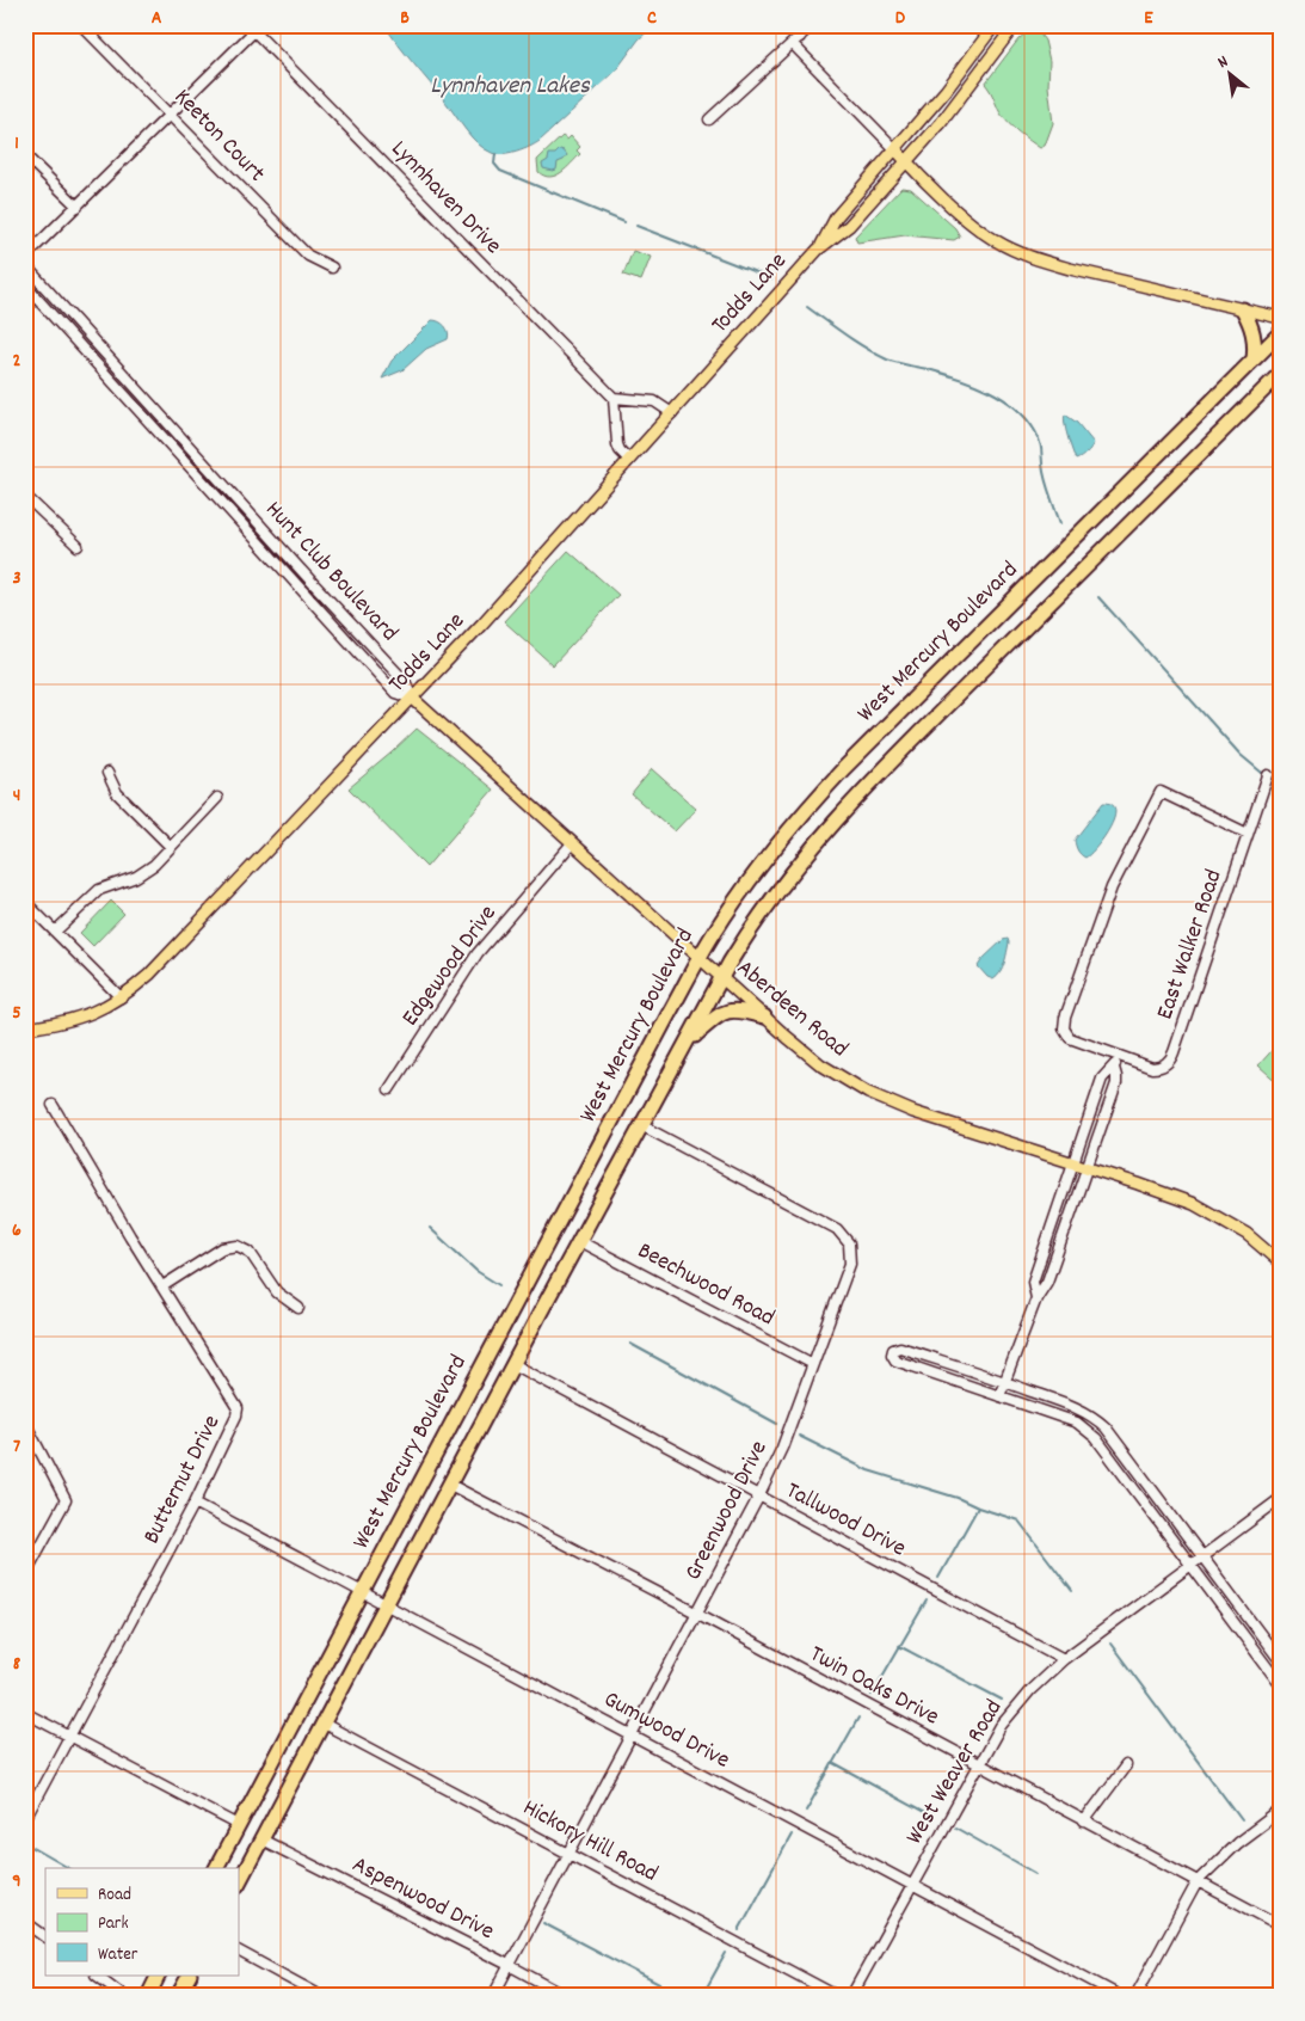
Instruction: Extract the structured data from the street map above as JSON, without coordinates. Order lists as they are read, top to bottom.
{
  "streets": {
    "highway": ["West Mercury Boulevard"],
    "main road": ["Todds Lane", "Aberdeen Road"],
    "street": [
      "Keeton Court",
      "Lynnhaven Drive",
      "Hunt Club Boulevard",
      "East Walker Road",
      "Edgewood Drive",
      "Beechwood Road",
      "Butternut Drive",
      "Greenwood Drive",
      "Tallwood Drive",
      "Twin Oaks Drive",
      "Gumwood Drive",
      "West Weaver Road",
      "Hickory Hill Road",
      "Aspenwood Drive"
    ]
  },
  "crossings": [
    ["Todds Lane", "Hunt Club Boulevard"],
    ["Todds Lane", "Aberdeen Road"],
    ["Hunt Club Boulevard", "Aberdeen Road"],
    ["West Mercury Boulevard", "Aberdeen Road"],
    ["West Mercury Boulevard", "Beechwood Road"],
    ["West Mercury Boulevard", "Greenwood Drive"],
    ["West Mercury Boulevard", "Tallwood Drive"],
    ["West Mercury Boulevard", "Twin Oaks Drive"],
    ["West Mercury Boulevard", "Gumwood Drive"],
    ["West Mercury Boulevard", "Hickory Hill Road"],
    ["West Mercury Boulevard", "Aspenwood Drive"],
    ["Edgewood Drive", "Aberdeen Road"],
    ["Beechwood Road", "Greenwood Drive"],
    ["Butternut Drive", "Gumwood Drive"],
    ["Greenwood Drive", "Tallwood Drive"],
    ["Greenwood Drive", "Twin Oaks Drive"],
    ["Greenwood Drive", "Gumwood Drive"],
    ["Greenwood Drive", "Hickory Hill Road"],
    ["Greenwood Drive", "Aspenwood Drive"],
    ["Tallwood Drive", "West Weaver Road"],
    ["Twin Oaks Drive", "West Weaver Road"],
    ["Gumwood Drive", "West Weaver Road"]
  ],
  "water": ["Lynnhaven Lakes"],
  "legend": ["Road", "Park", "Water"],
  "north": "top left",
  "grid": {
    "columns": [
      "A",
      "B",
      "C",
      "D",
      "E"
    ],
    "rows": [
      "1",
      "2",
      "3",
      "4",
      "5",
      "6",
      "7",
      "8",
      "9"
    ]
  }
}
